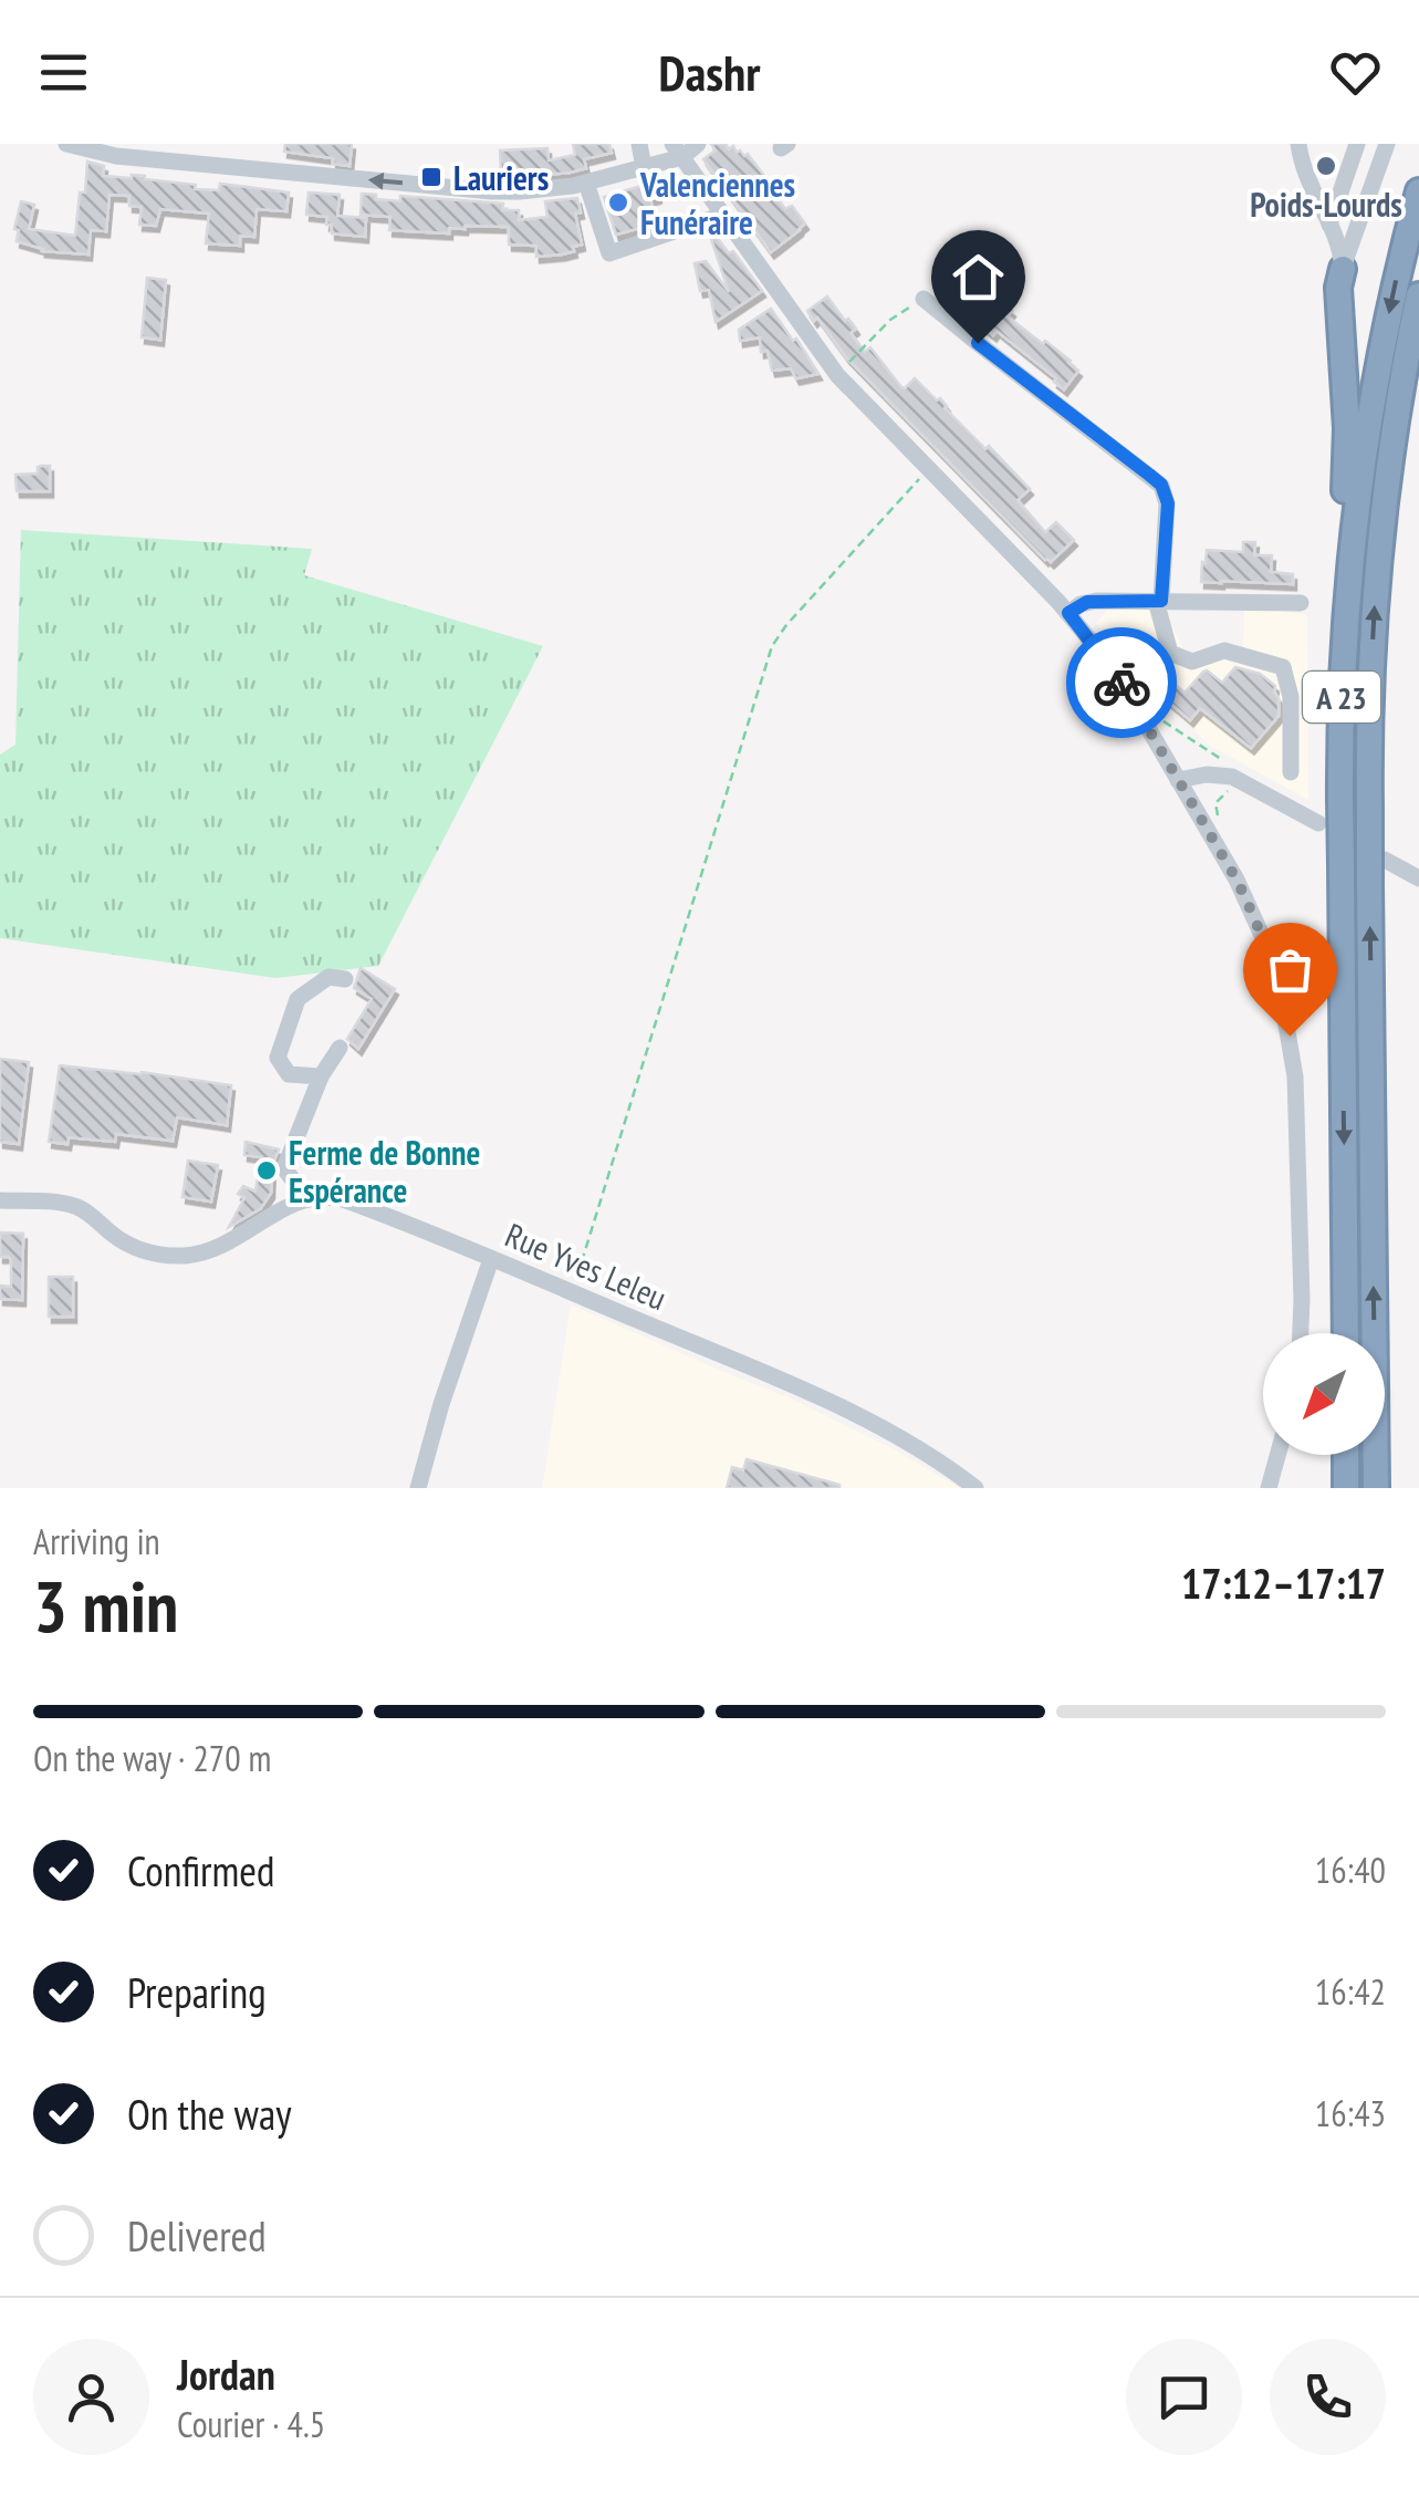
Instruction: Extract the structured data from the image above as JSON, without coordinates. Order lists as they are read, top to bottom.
{
  "streets": {
    "highway": ["A 23"],
    "street": ["Rue Yves Leleu"]
  },
  "places": {
    "other": ["Poids-Lourds", "Valenciennes Funéraire", "Ferme de Bonne Espérance"],
    "transit": ["Lauriers"]
  },
  "north": "bottom left",
  "page": {
    "header": "Dashr",
    "heading": ["3 min", "Arriving in", "17:12–17:17"],
    "panel": ["Jordan", "Courier · 4.5"],
    "bar": "On the way · 270 m",
    "list": [
      ["Confirmed", "16:40"],
      ["Preparing", "16:42"],
      ["On the way", "16:43"],
      "Delivered"
    ]
  }
}
